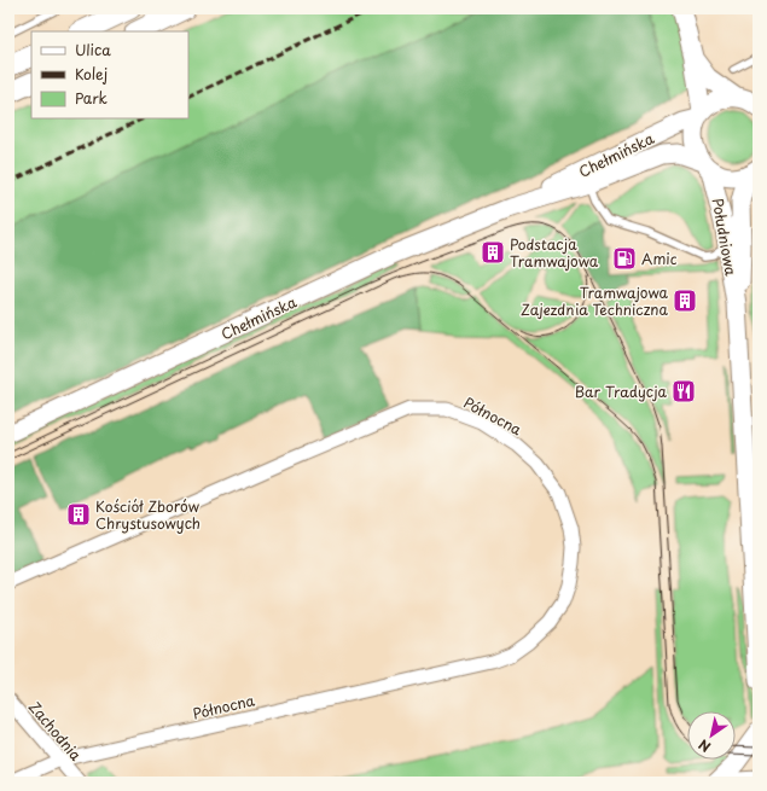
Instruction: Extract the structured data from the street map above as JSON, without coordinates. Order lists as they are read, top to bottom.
{
  "streets": {
    "main road": ["Chełmińska", "Południowa"],
    "street": ["Północna", "Zachodnia"]
  },
  "crossings": [
    ["Chełmińska", "Południowa"],
    ["Północna", "Zachodnia"]
  ],
  "places": {
    "building": ["Podstacja Tramwajowa", "Tramwajowa Zajezdnia Techniczna", "Kościół Zborów Chrystusowych"],
    "fuel station": ["Amic"],
    "restaurant": ["Bar Tradycja"]
  },
  "legend": ["Ulica", "Kolej", "Park"],
  "north": "bottom left"
}
